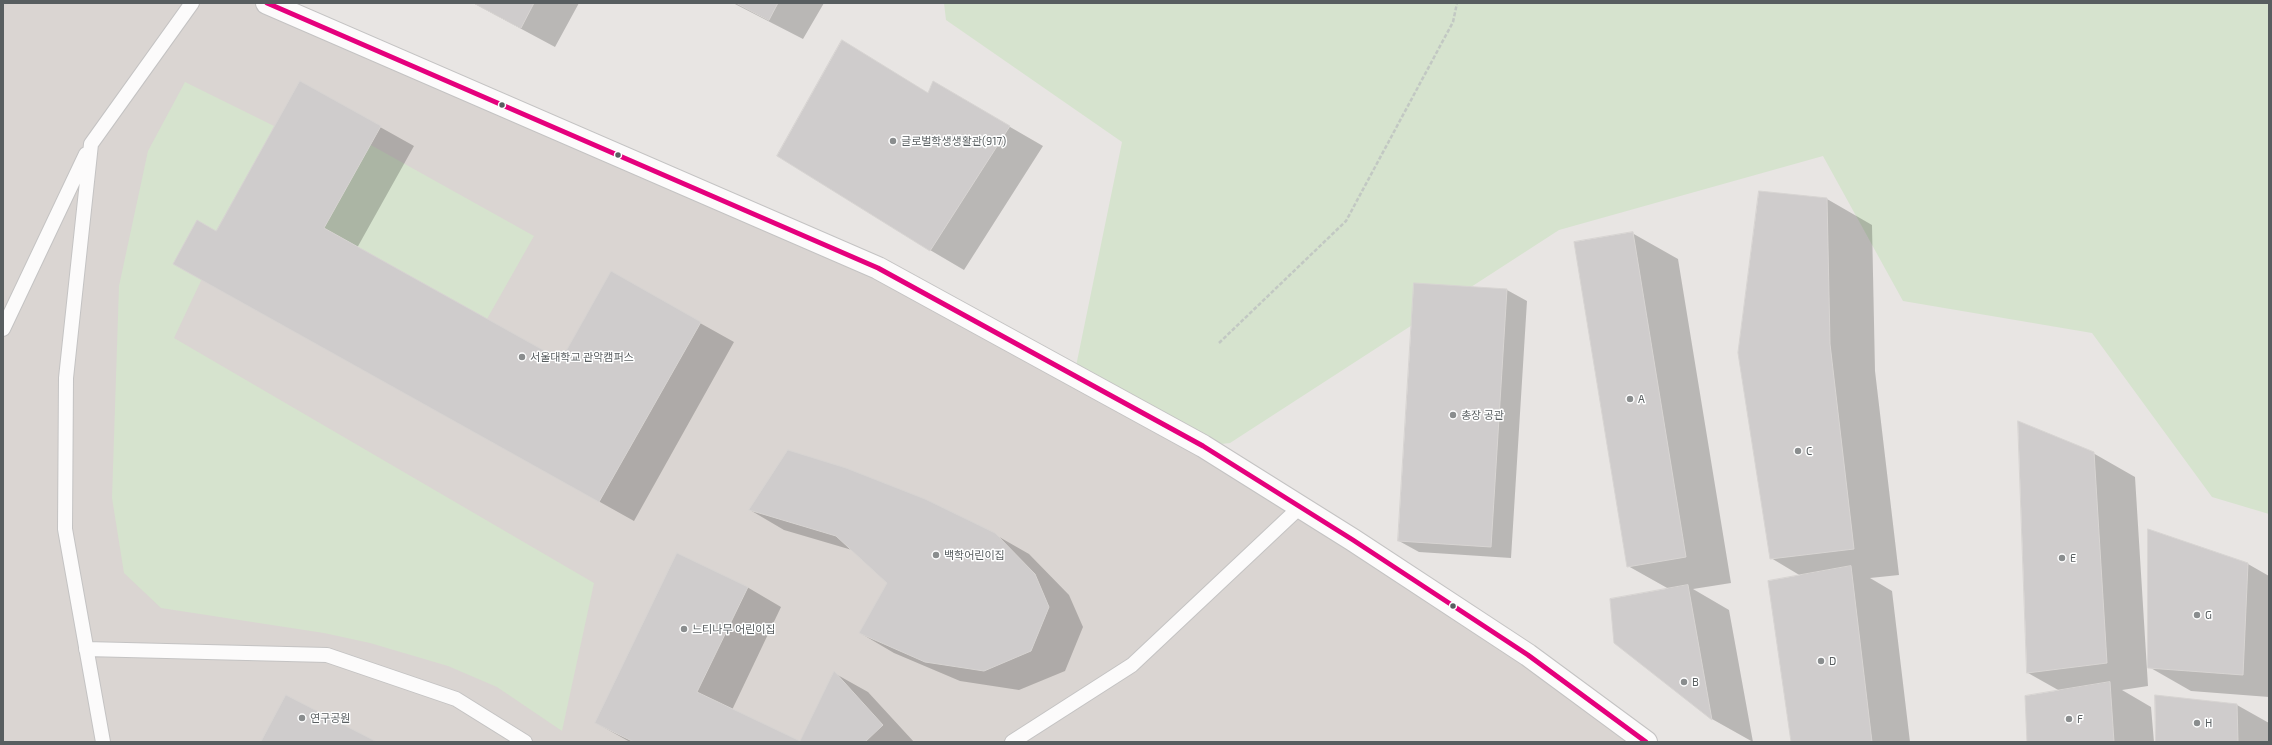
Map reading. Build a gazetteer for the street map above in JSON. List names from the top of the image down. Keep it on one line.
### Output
{"places":["글로벌학생생활관(917)","서울대학교 관악캠퍼스","A","총장 공관","C","백학어린이집","E","G","느티나무 어린이집","D","B","연구공원","F","H"]}
